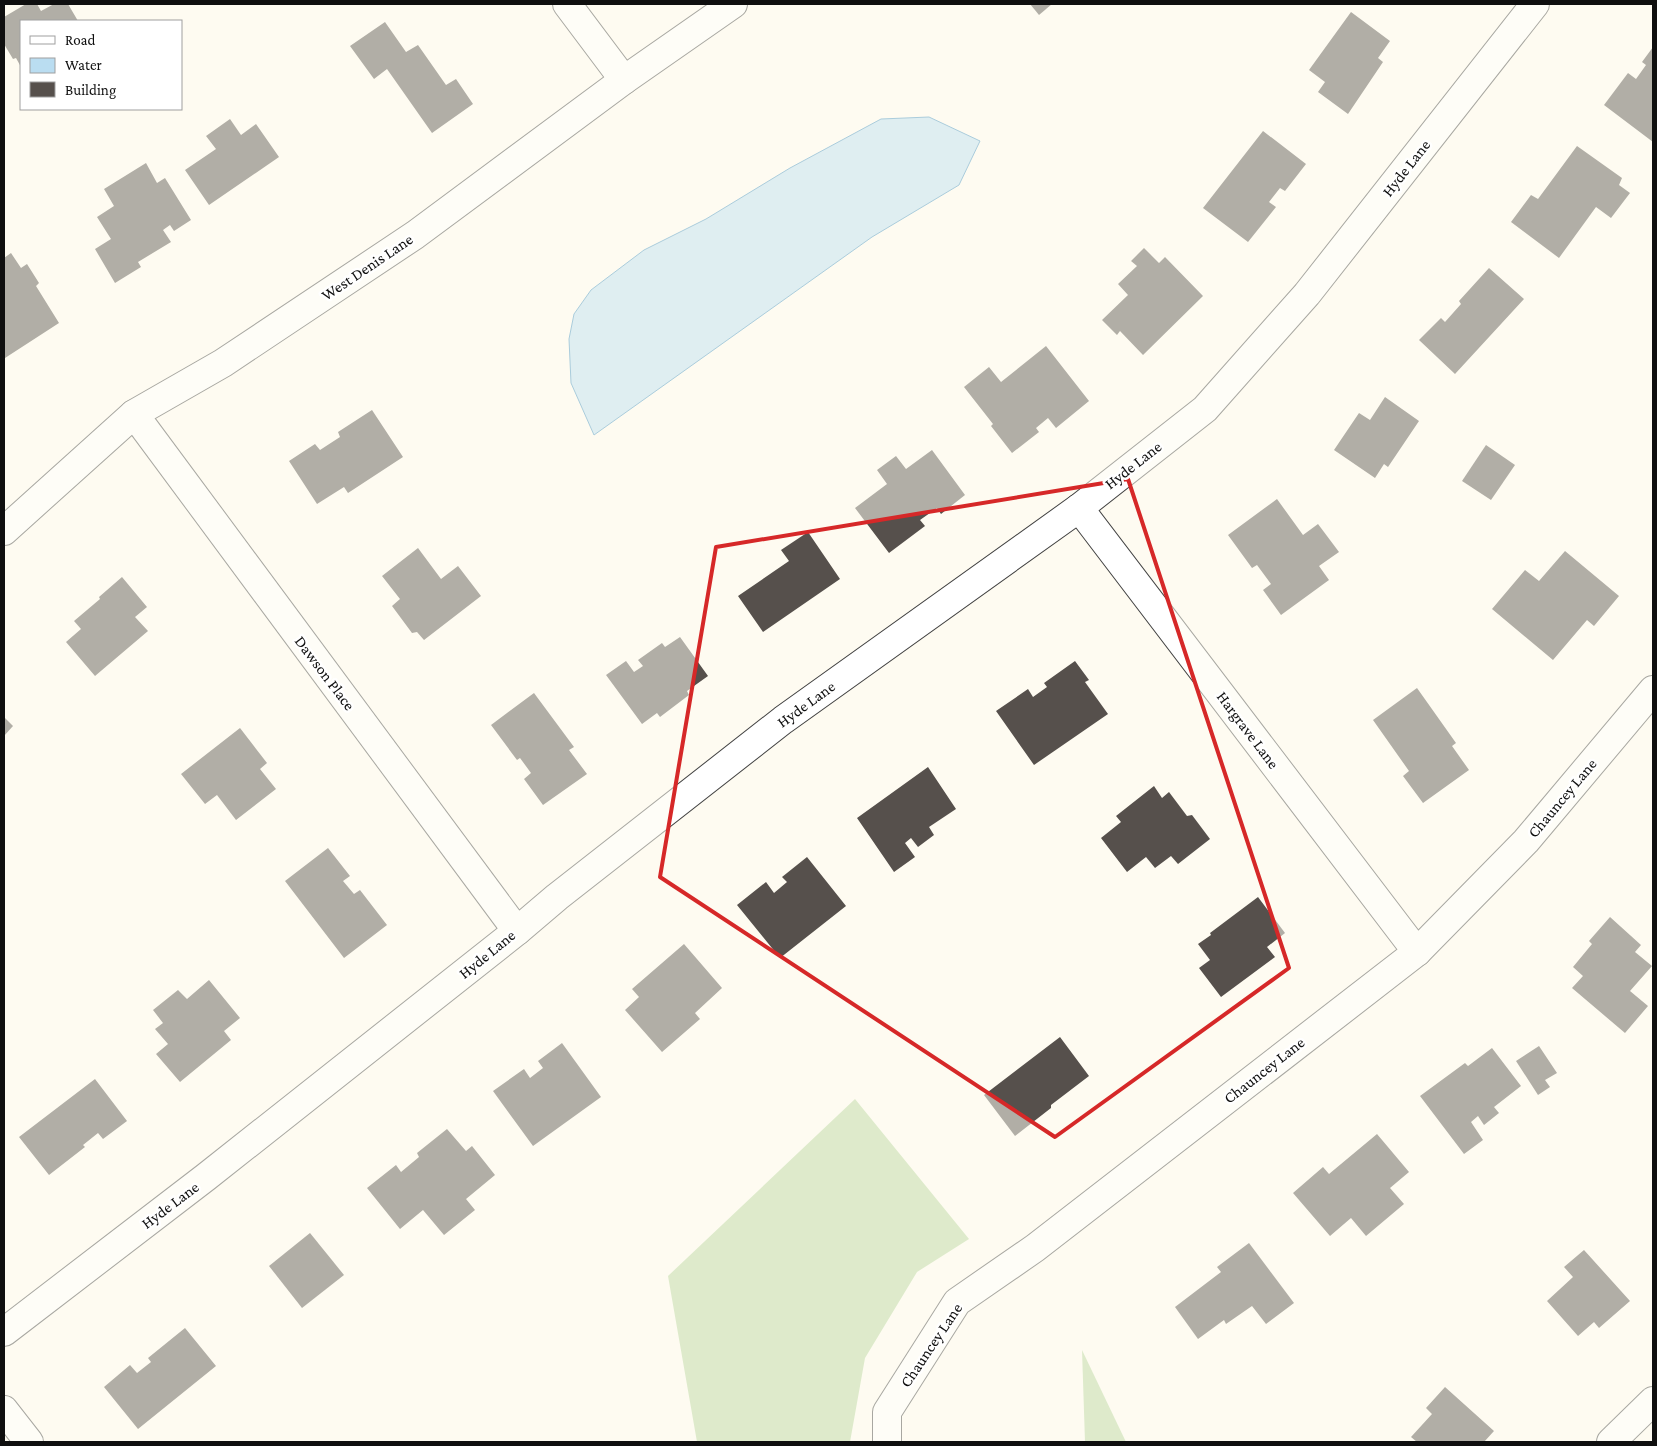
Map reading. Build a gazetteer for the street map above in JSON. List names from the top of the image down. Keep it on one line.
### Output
{"streets":{"street":["Hyde Lane","West Denis Lane","Dawson Place","Hargrave Lane","Chauncey Lane"]},"crossings":[["Hyde Lane","Dawson Place"],["Hyde Lane","Hargrave Lane"],["West Denis Lane","Dawson Place"],["Hargrave Lane","Chauncey Lane"]],"legend":["Road","Water","Building"]}
